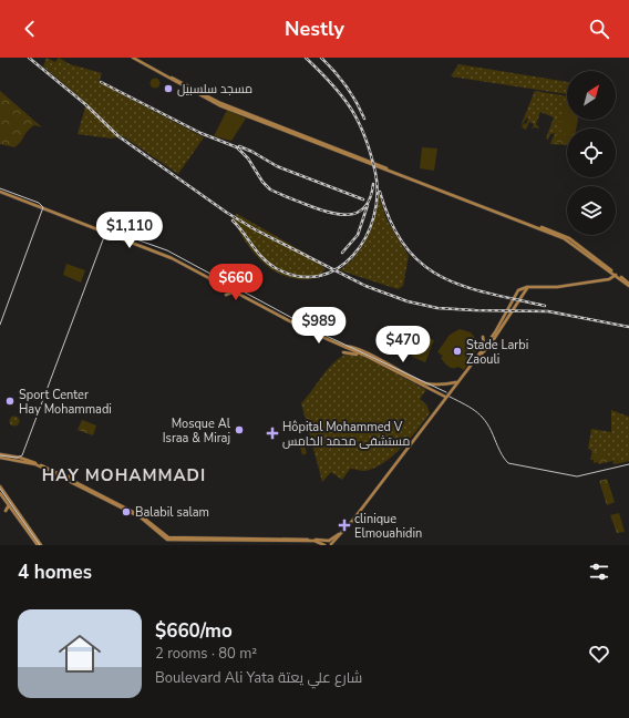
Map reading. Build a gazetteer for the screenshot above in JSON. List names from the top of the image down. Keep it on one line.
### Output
{"districts":["HAY MOHAMMADI"],"places":{"other":["مسجد سلسبيل","Stade Larbi Zaouli","Sport Center Hay Mohammadi","Mosque Al Israa & Miraj","Balabil salam"],"health":["Hôpital Mohammed V مستشفى محمد الخامس","clinique Elmouahidin"]},"north":"top right","page":{"header":"Nestly","price":["$1,110","$660","$989","$470"],"heading":"4 homes","list":[{"name":"$660/mo","note":"2 rooms · 80 m² · Boulevard Ali Yata شارع علي يعتة"}]}}
